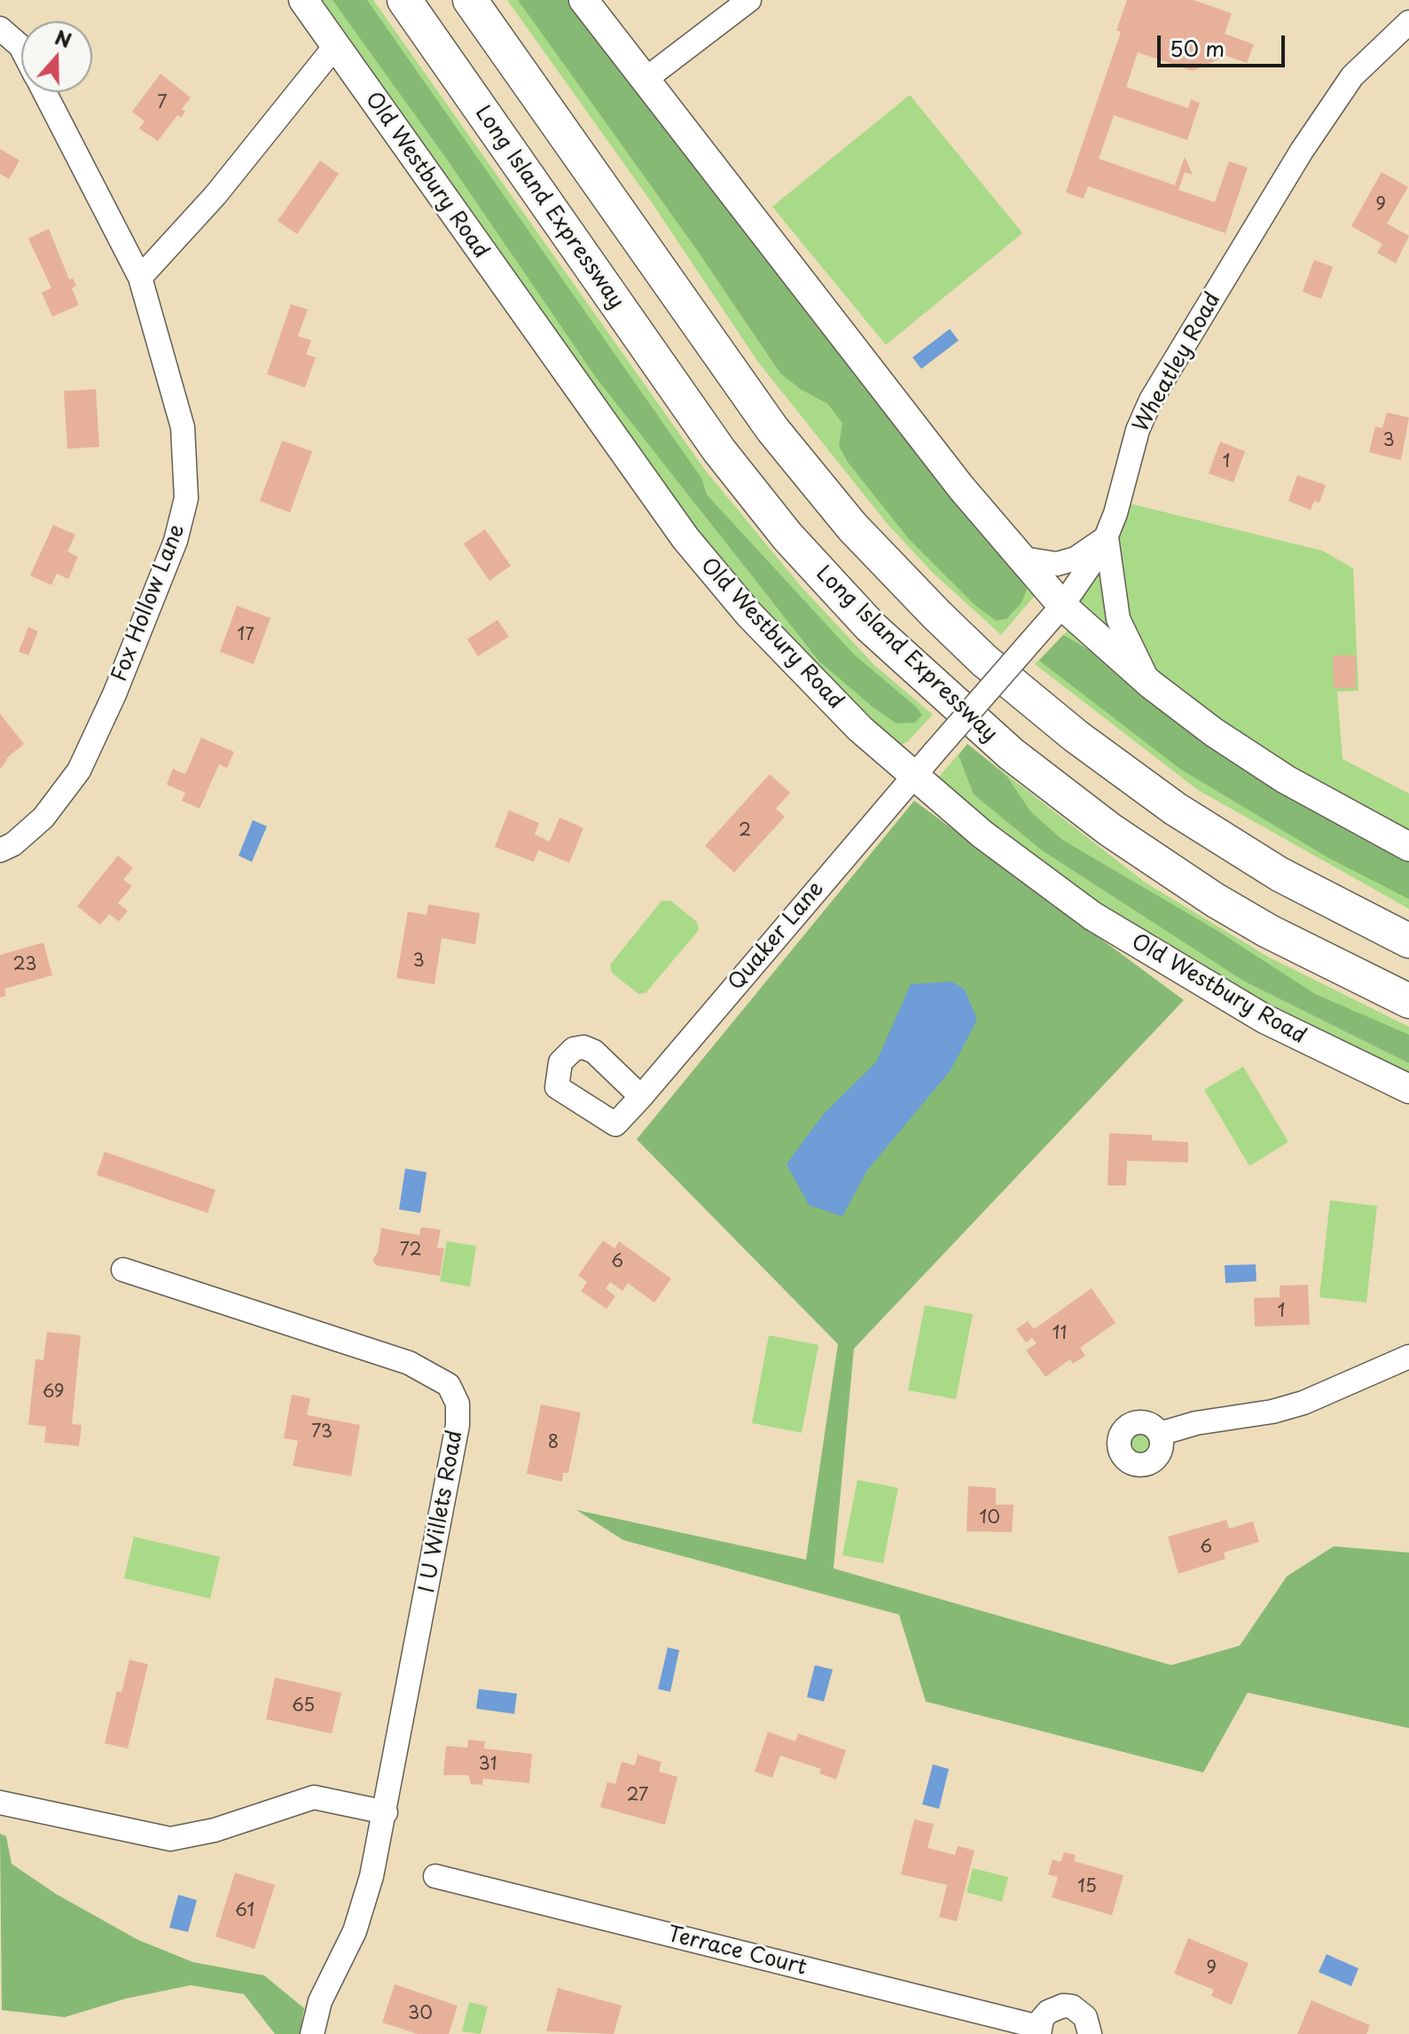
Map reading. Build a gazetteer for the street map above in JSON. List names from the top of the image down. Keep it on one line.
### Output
{"streets":{"highway":["Long Island Expressway"],"main road":["Old Westbury Road"],"street":["Wheatley Road","Fox Hollow Lane","Quaker Lane","I U Willets Road","Terrace Court"]},"crossings":[["Old Westbury Road","Wheatley Road"],["Old Westbury Road","Quaker Lane"],["Wheatley Road","Quaker Lane"]],"house_numbers":["7","9","3","1","17","2","3","23","72","6","1","11","69","73","8","10","6","65","31","27","15","61","9","30"],"scale_bar":"50 m","north":"top"}
